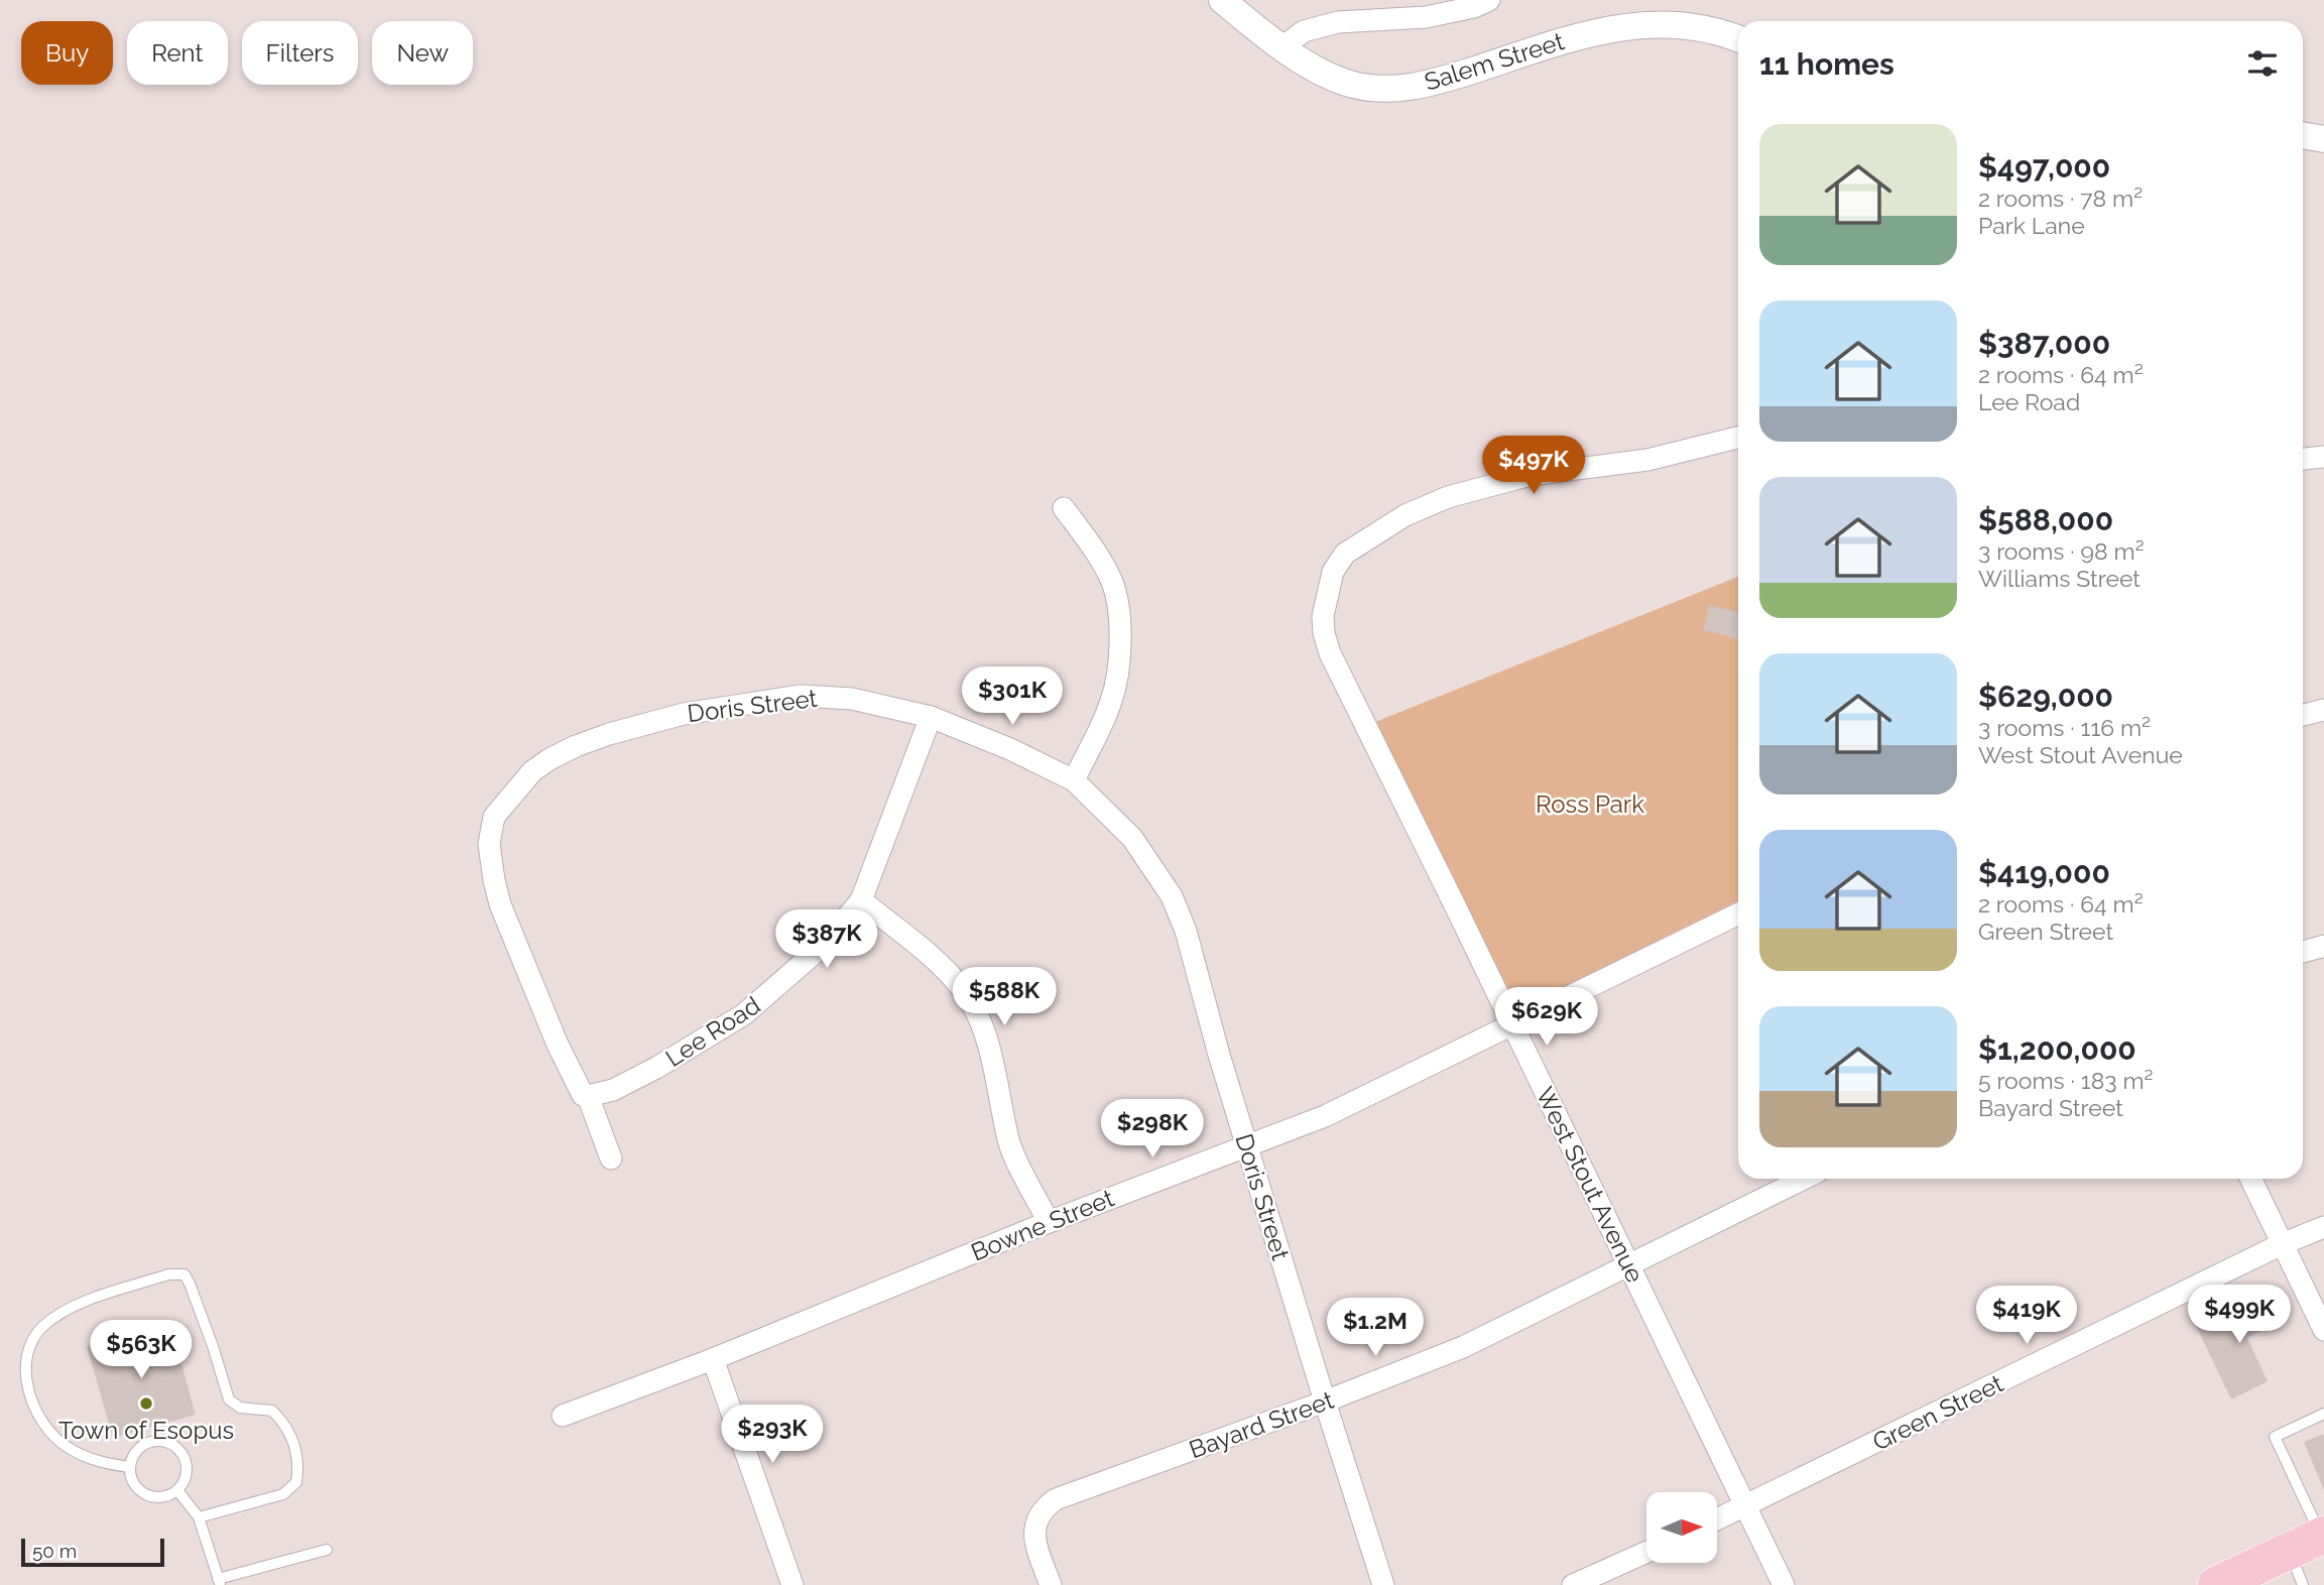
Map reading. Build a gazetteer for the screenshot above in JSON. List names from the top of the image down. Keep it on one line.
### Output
{"streets":{"street":["Salem Street","Doris Street","Lee Road","West Stout Avenue","Bowne Street","Green Street","Bayard Street"]},"crossings":[["Doris Street","Lee Road"],["Doris Street","Bowne Street"],["Doris Street","Bayard Street"],["West Stout Avenue","Bowne Street"],["West Stout Avenue","Green Street"],["West Stout Avenue","Bayard Street"]],"parks":["Ross Park"],"places":["Town of Esopus"],"scale_bar":"50 m","north":"right","page":{"chip":["Buy","Rent","Filters","New"],"heading":"11 homes","list":[{"name":"$497,000","note":"2 rooms · 78 m² · Park Lane"},{"name":"$387,000","note":"2 rooms · 64 m² · Lee Road"},{"name":"$588,000","note":"3 rooms · 98 m² · Williams Street"},{"name":"$629,000","note":"3 rooms · 116 m² · West Stout Avenue"},{"name":"$419,000","note":"2 rooms · 64 m² · Green Street"},{"name":"$1,200,000","note":"5 rooms · 183 m² · Bayard Street"}],"price":["$497K","$301K","$387K","$588K","$629K","$298K","$499K","$419K","$1.2M","$563K","$293K"],"scale":"50 m"}}
